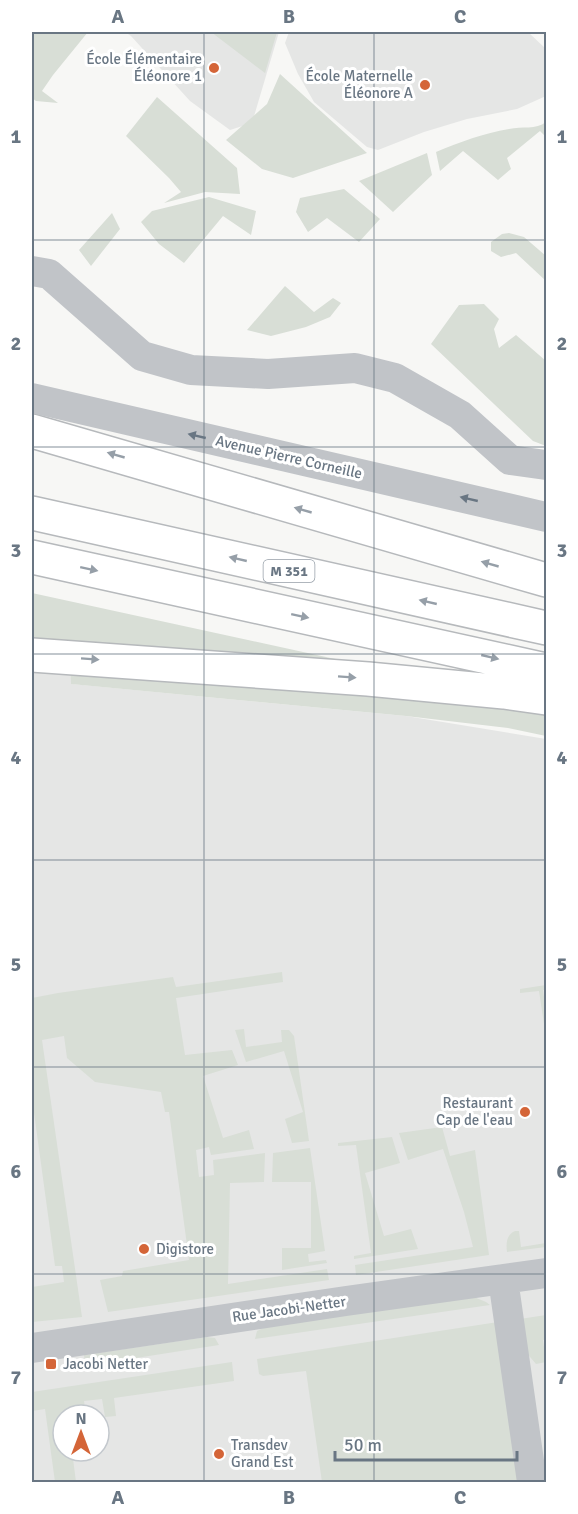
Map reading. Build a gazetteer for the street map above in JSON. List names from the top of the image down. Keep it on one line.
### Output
{"streets":{"highway":["M 351"],"street":["Avenue Pierre Corneille","Rue Jacobi-Netter"]},"places":{"other":["École Élémentaire Éléonore 1","École Maternelle Éléonore A","Restaurant Cap de l'eau","Digistore","Transdev Grand Est"],"transit":["Jacobi Netter"]},"scale_bar":"50 m","north":"top","grid":{"columns":["A","B","C"],"rows":["1","2","3","4","5","6","7"]}}
